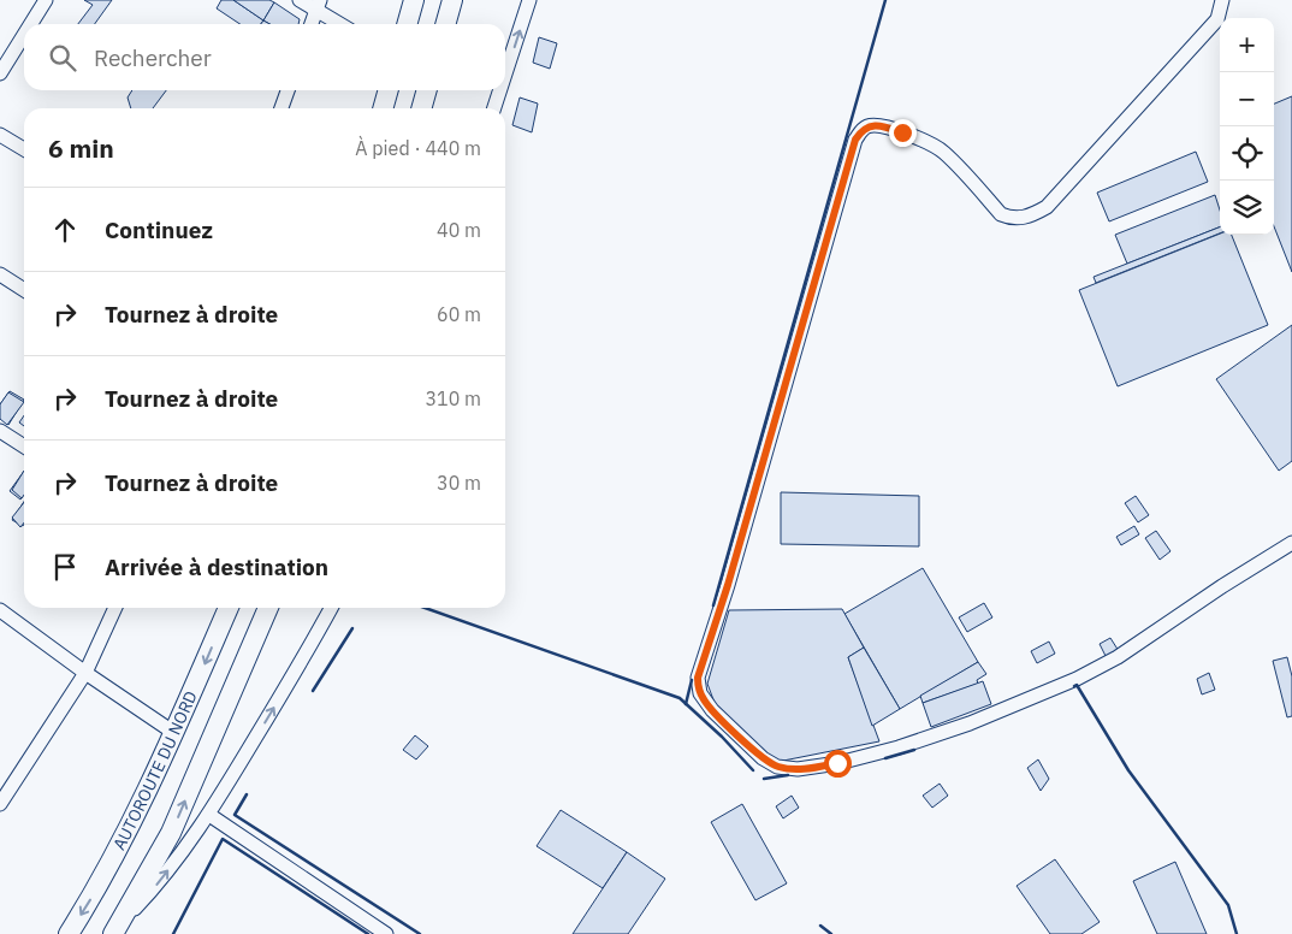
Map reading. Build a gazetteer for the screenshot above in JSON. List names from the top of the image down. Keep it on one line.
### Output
{"streets":{"highway":["AUTOROUTE DU NORD"]},"page":{"map_buttons":["+","−"],"search":"Rechercher","heading":["6 min","À pied · 440 m"],"list":[["Continuez","40 m"],["Tournez à droite","60 m"],["Tournez à droite","310 m"],["Tournez à droite","30 m"],"Arrivée à destination"]}}
